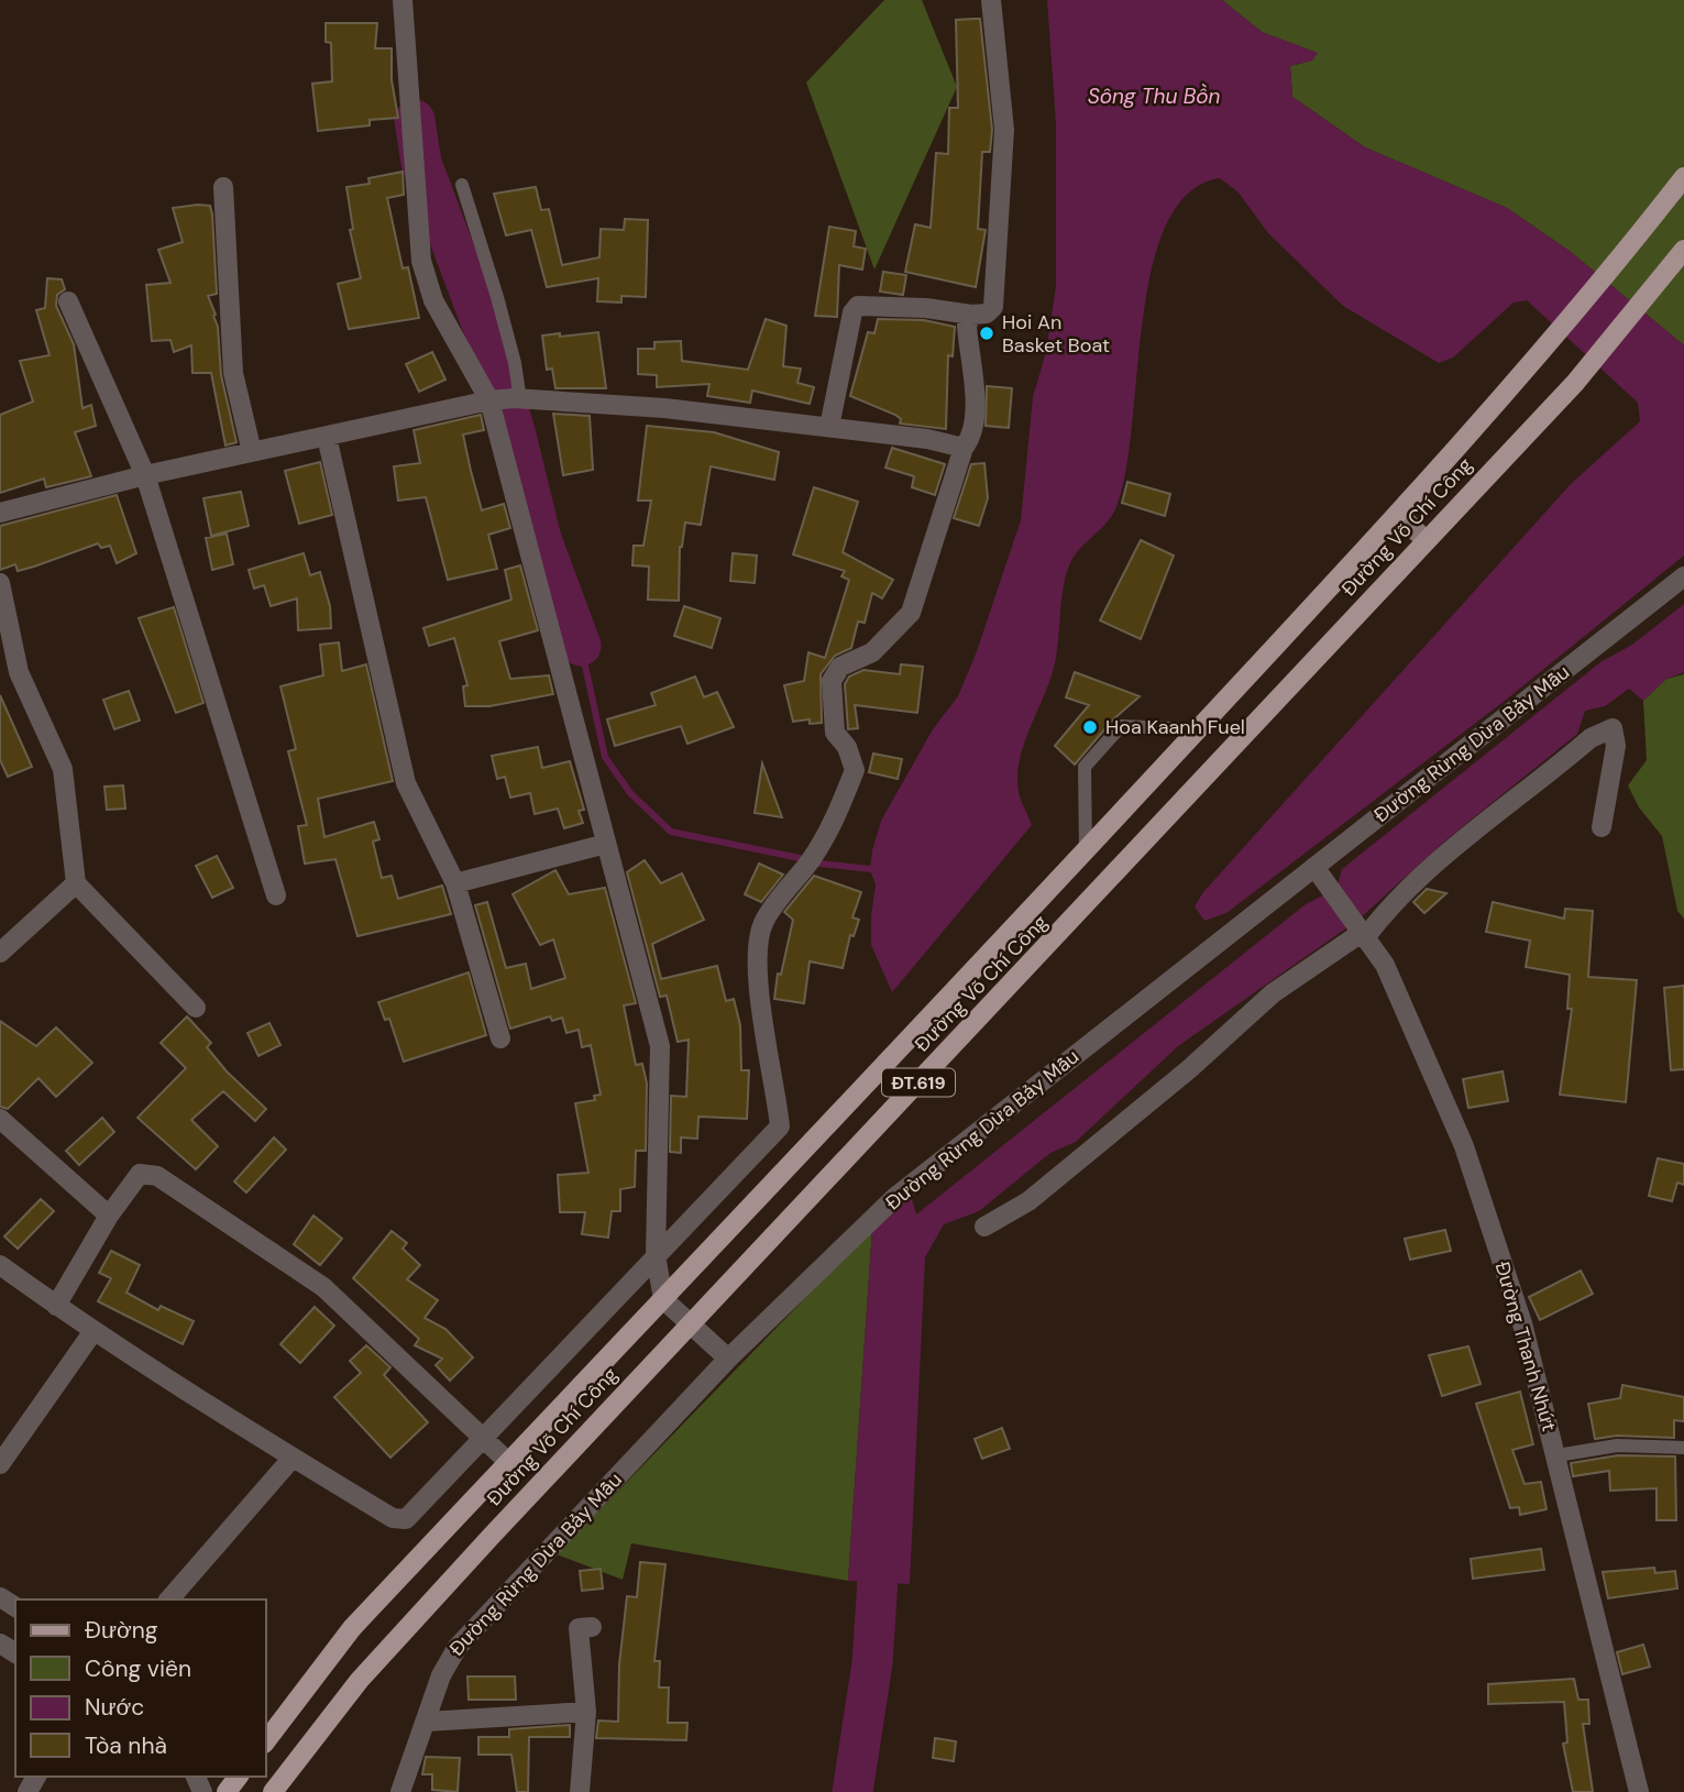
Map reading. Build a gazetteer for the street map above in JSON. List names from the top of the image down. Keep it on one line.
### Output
{"streets":{"main road":["Đường Võ Chí Công","ĐT.619"],"street":["Đường Rừng Dừa Bảy Mẫu","Đường Thanh Nhứt"]},"crossings":[["Đường Rừng Dừa Bảy Mẫu","Đường Thanh Nhứt"]],"water":["Sông Thu Bồn"],"places":["Hoi An Basket Boat","Hoa Kaanh Fuel"],"legend":["Đường","Công viên","Nước","Tòa nhà"]}
